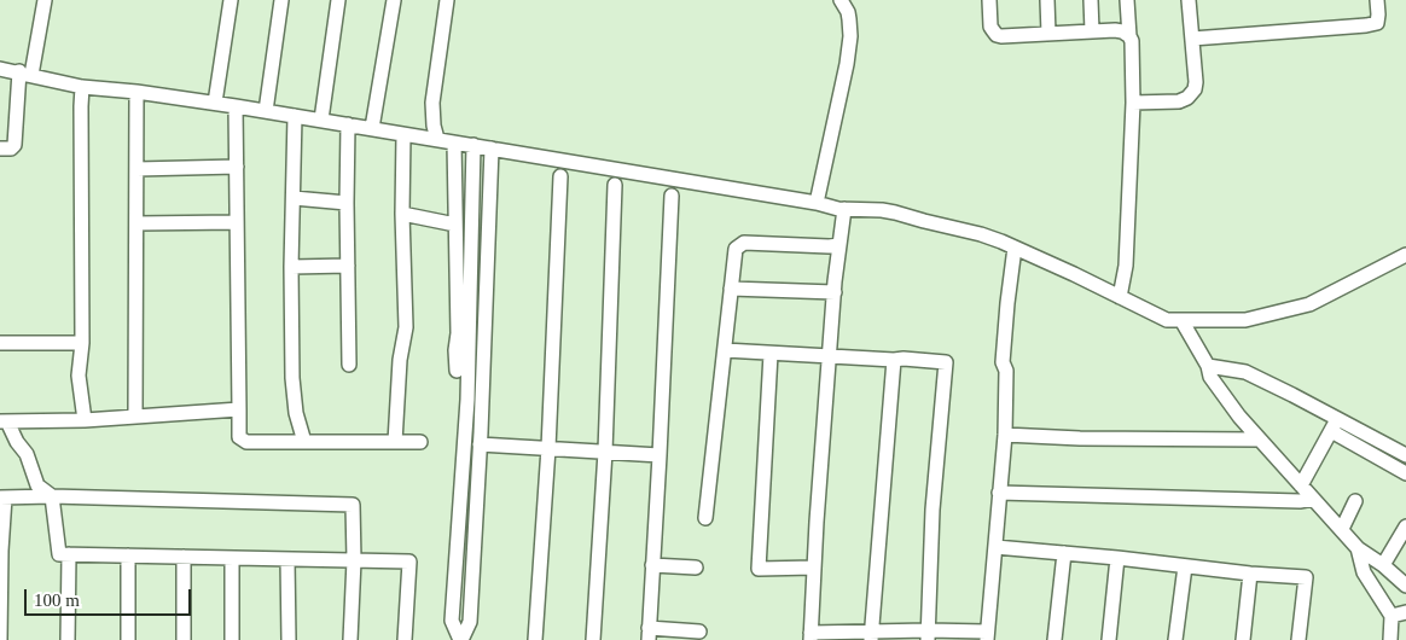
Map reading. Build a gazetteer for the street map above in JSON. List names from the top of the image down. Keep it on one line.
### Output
{"scale_bar":"100 m"}
